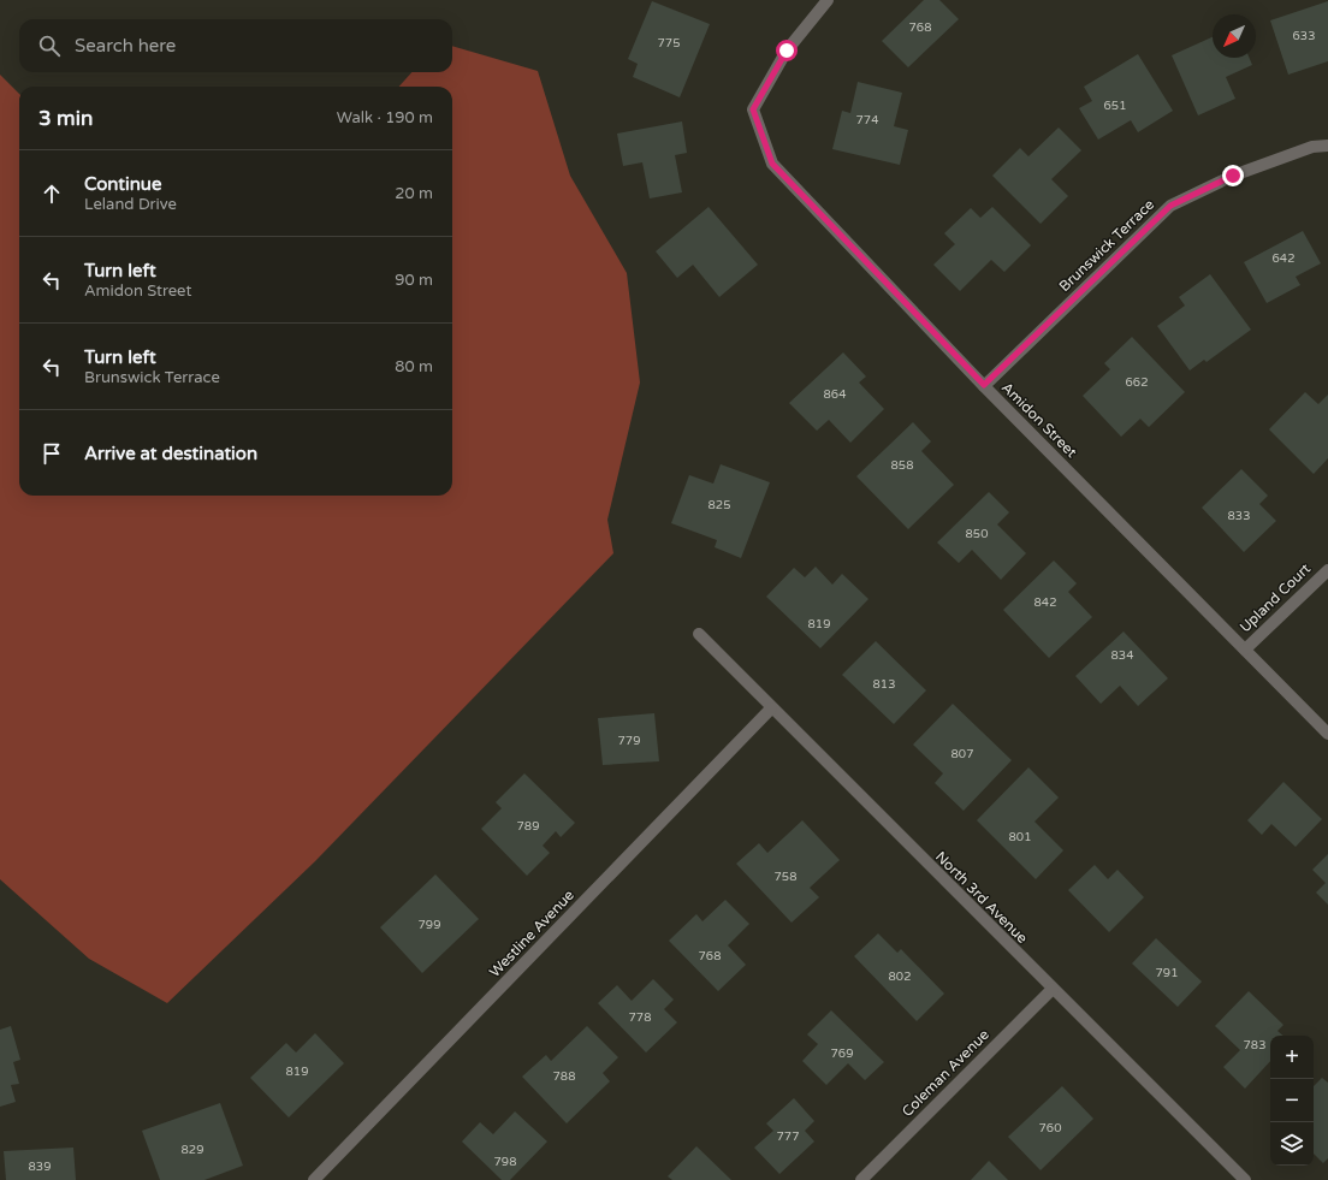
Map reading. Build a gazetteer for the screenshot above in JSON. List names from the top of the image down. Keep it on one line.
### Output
{"streets":{"street":["Brunswick Terrace","Amidon Street","Upland Court","North 3rd Avenue","Westline Avenue","Coleman Avenue"]},"crossings":[["Brunswick Terrace","Amidon Street"],["Amidon Street","Upland Court"],["North 3rd Avenue","Westline Avenue"],["North 3rd Avenue","Coleman Avenue"]],"house_numbers":["768","633","775","651","774","642","662","864","858","825","833","850","842","819","834","813","779","807","789","801","758","799","768","791","802","778","783","769","819","788","760","777","829","798","839"],"north":"bottom left","page":{"search":"Search here","heading":["3 min","Walk · 190 m"],"list":[["Continue","Leland Drive","20 m"],["Turn left","Amidon Street","90 m"],["Turn left","Brunswick Terrace","80 m"],"Arrive at destination"],"map_buttons":["+","−"]}}
